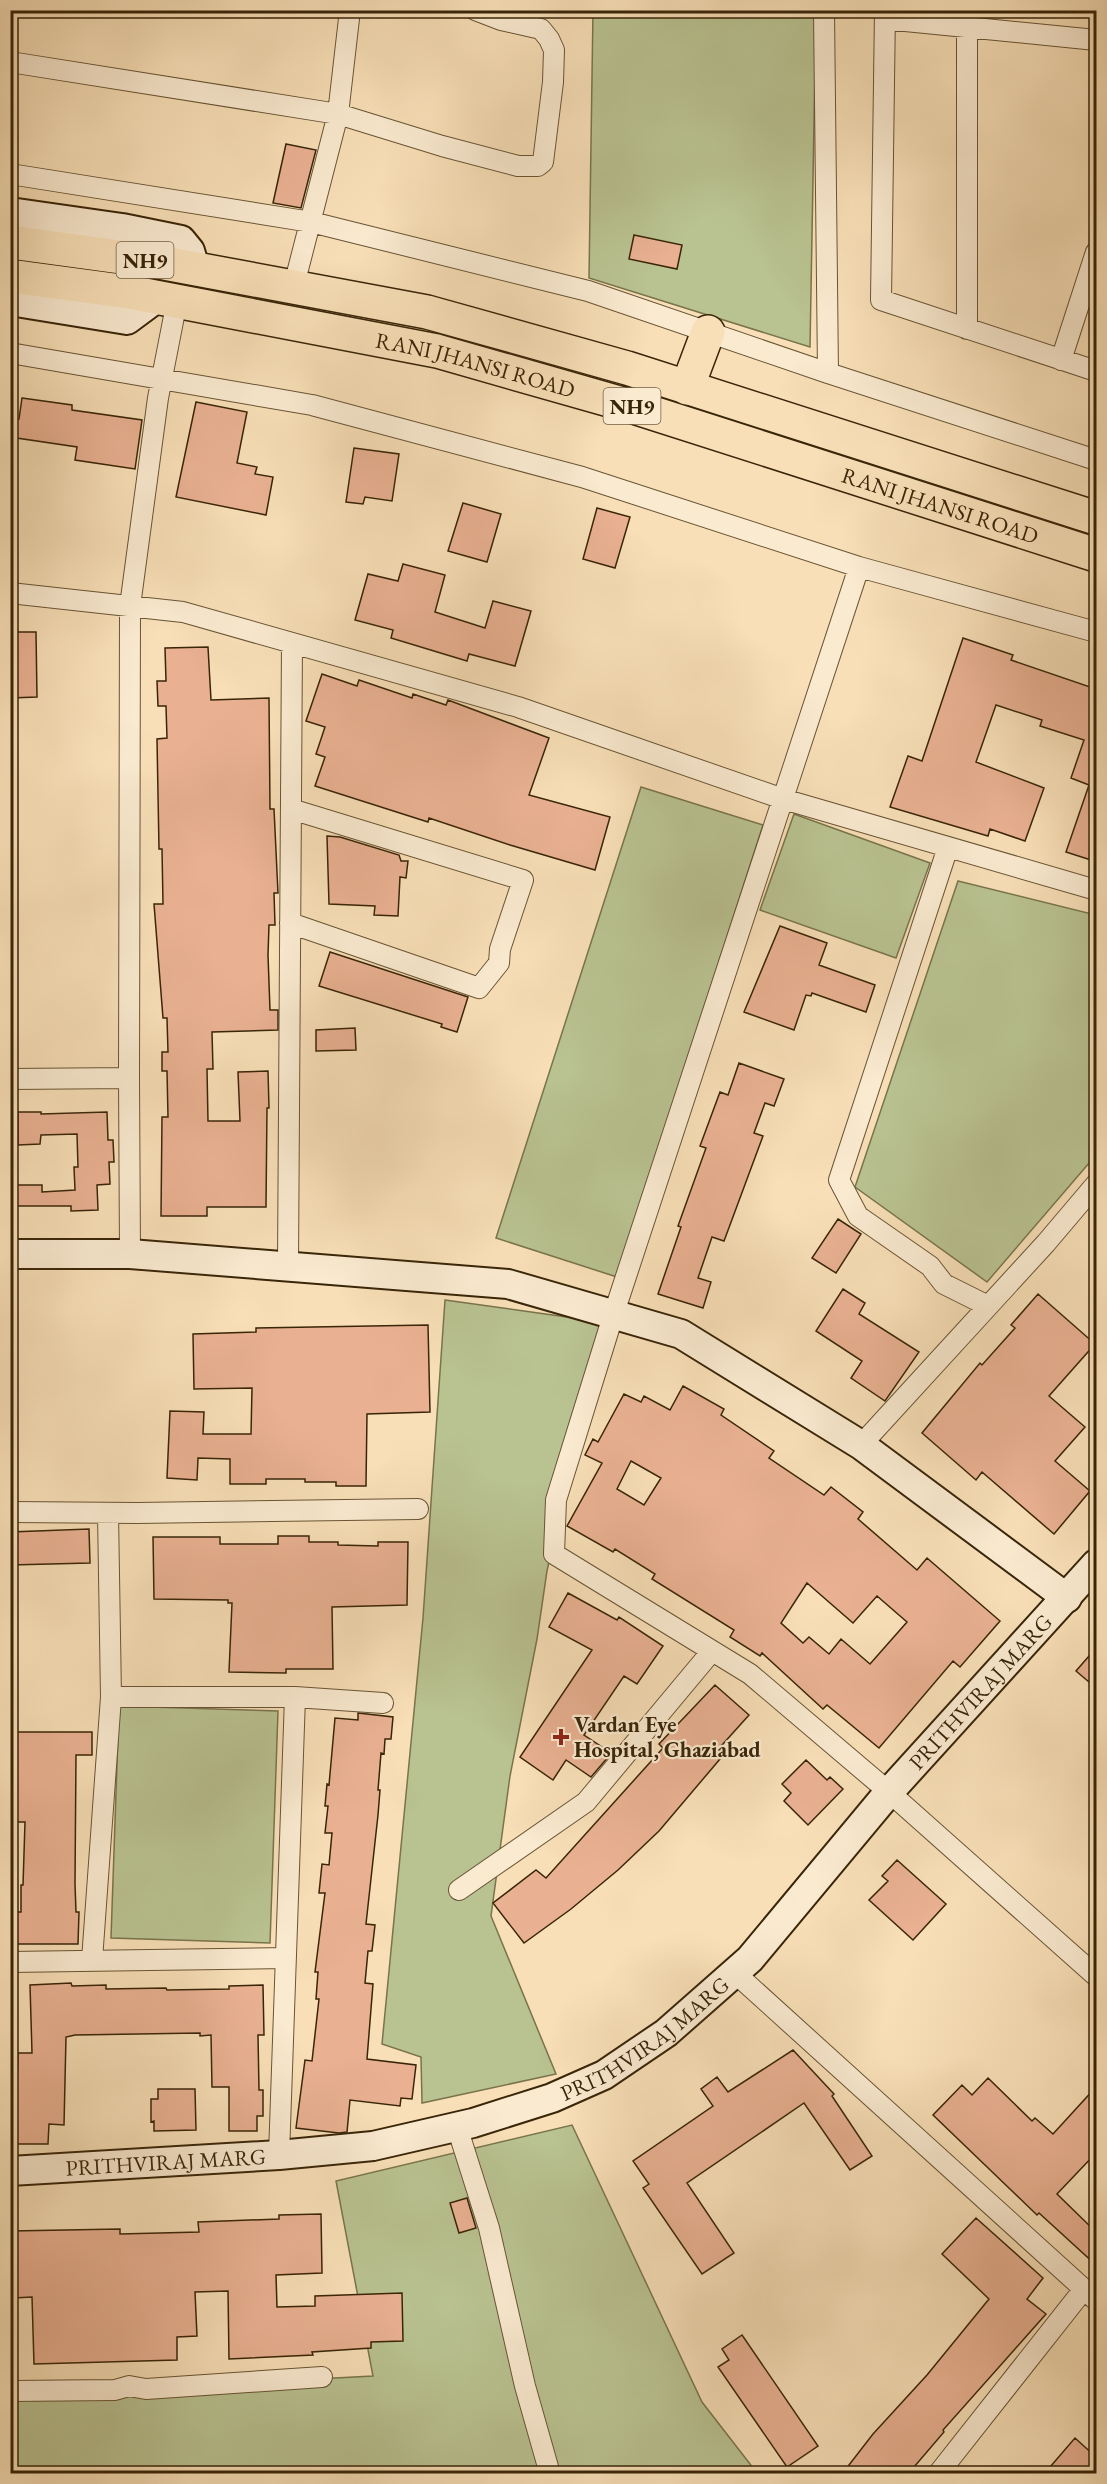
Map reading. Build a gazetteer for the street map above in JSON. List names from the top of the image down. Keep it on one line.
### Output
{"streets":{"highway":["NH9","RANI JHANSI ROAD"],"street":["PRITHVIRAJ MARG"]},"crossings":[["NH9","RANI JHANSI ROAD"]],"places":{"health":["Vardan Eye Hospital, Ghaziabad"]}}
